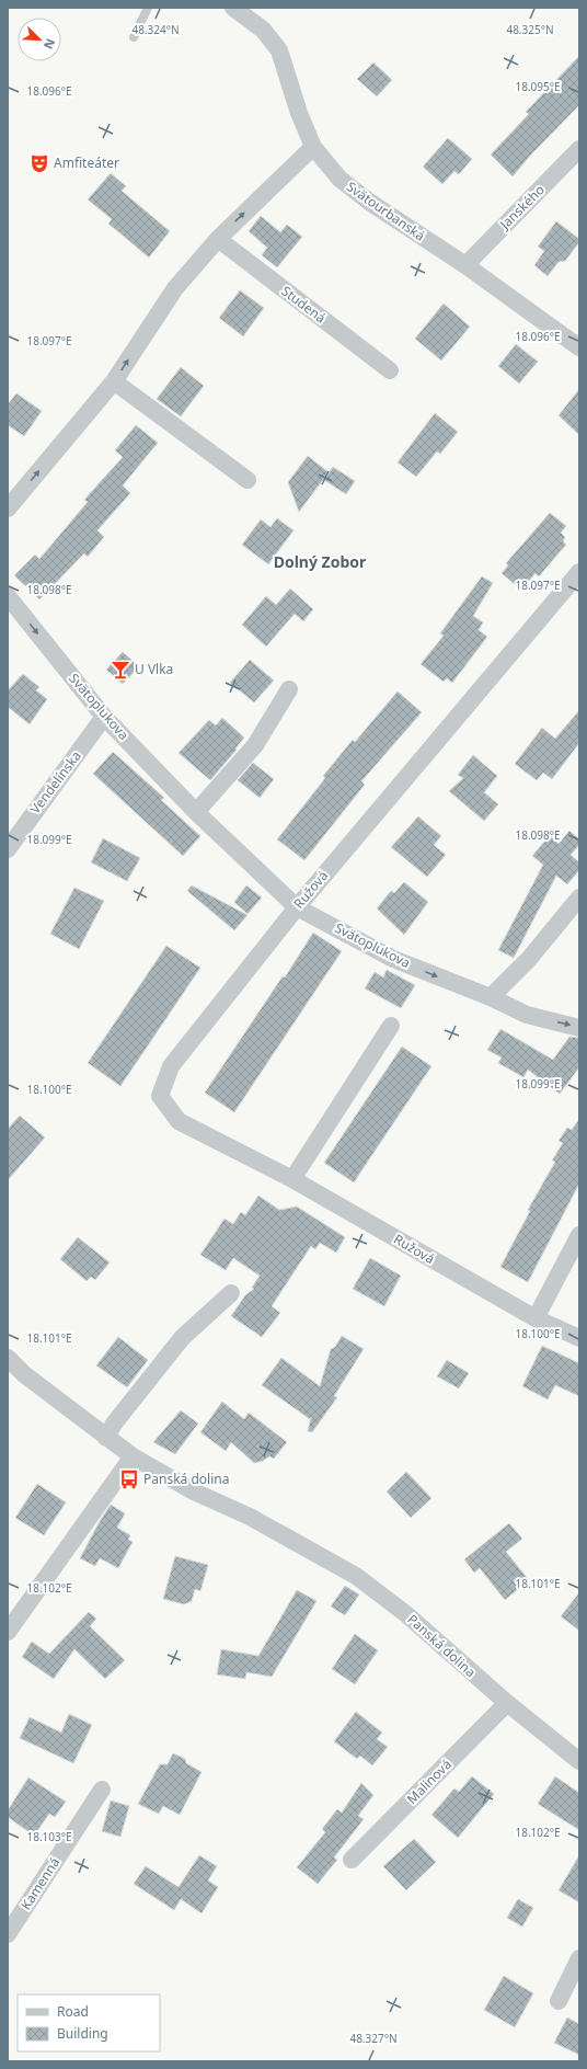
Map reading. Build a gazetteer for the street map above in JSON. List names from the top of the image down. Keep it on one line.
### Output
{"streets":{"street":["Janského","Svätourbanská","Studená","Svätoplukova","Vendelínska","Ružová","Panská dolina","Malinová","Kamenná"]},"crossings":[["Janského","Svätourbanská"],["Svätoplukova","Vendelínska"],["Svätoplukova","Ružová"],["Panská dolina","Malinová"]],"one_way":["Svätoplukova"],"districts":["Dolný Zobor"],"places":{"theatre":["Amfiteáter"],"bar":["U Vlka"],"bus stop":["Panská dolina"]},"legend":["Road","Building"],"north":"bottom right","coordinates":["48.325°N","48.324°N","18.095°E","18.096°E","18.097°E","18.098°E","18.099°E","18.100°E","18.101°E","18.102°E","18.103°E","48.327°N"]}
